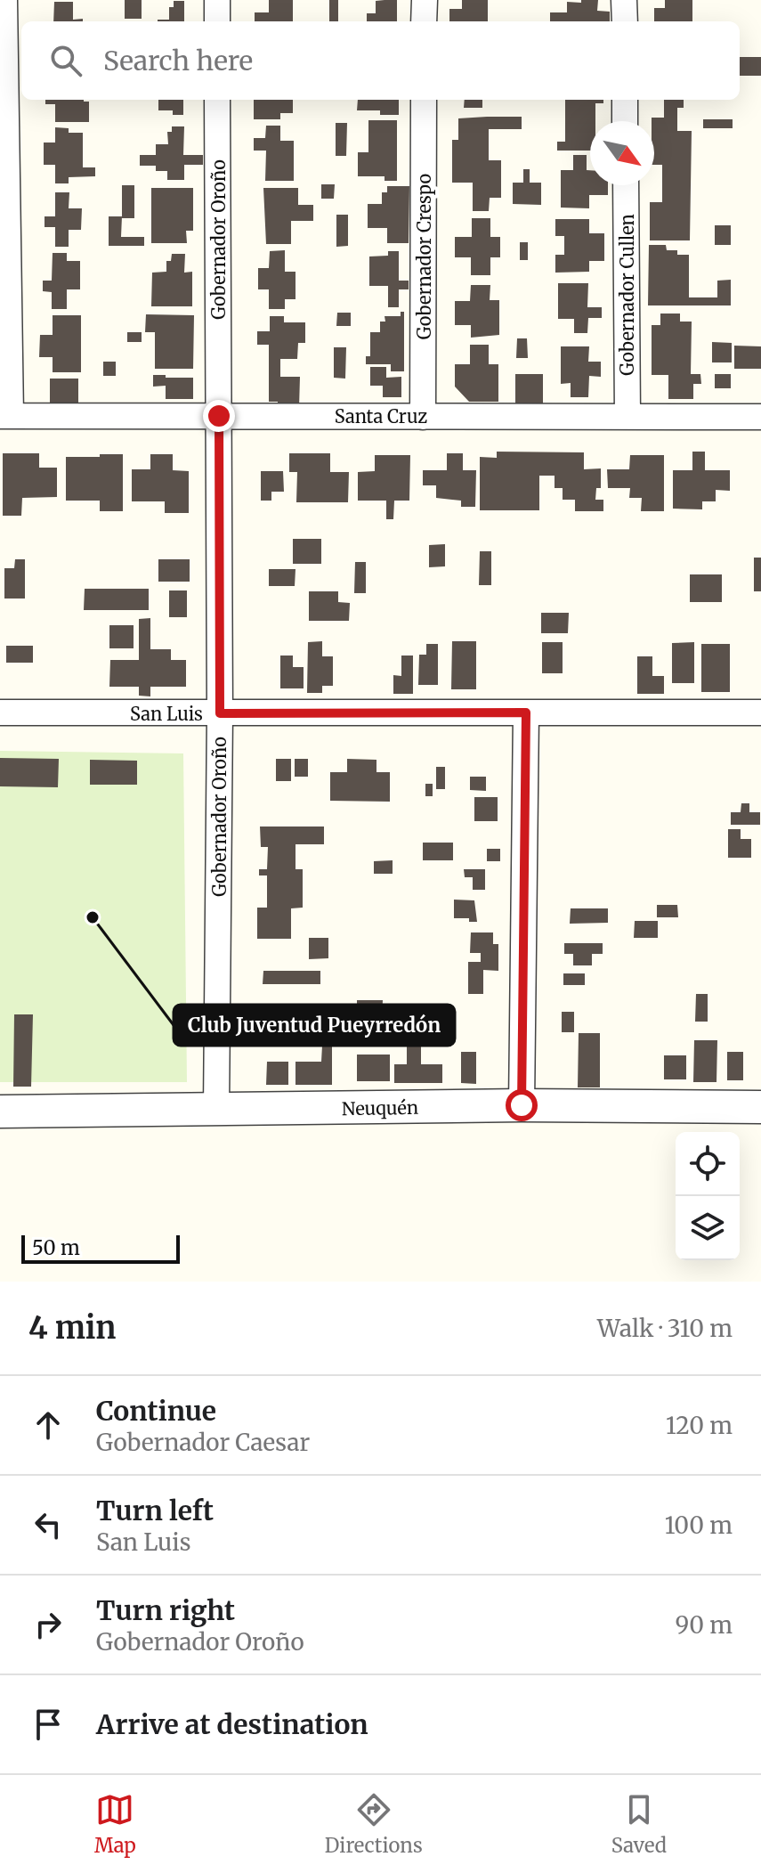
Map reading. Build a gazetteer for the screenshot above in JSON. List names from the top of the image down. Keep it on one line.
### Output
{"streets":{"street":["Gobernador Oroño","Gobernador Crespo","Gobernador Cullen","Santa Cruz","San Luis","Neuquén"]},"crossings":[["Gobernador Oroño","Santa Cruz"],["Gobernador Oroño","San Luis"],["Gobernador Oroño","Neuquén"],["Gobernador Crespo","Santa Cruz"],["Gobernador Cullen","Santa Cruz"]],"places":["Club Juventud Pueyrredón"],"scale_bar":"50 m","north":"bottom right","page":{"search":"Search here","scale":"50 m","heading":["4 min","Walk · 310 m"],"list":[["Continue","Gobernador Caesar","120 m"],["Turn left","San Luis","100 m"],["Turn right","Gobernador Oroño","90 m"],"Arrive at destination"],"nav":["Map","Directions","Saved"]}}
